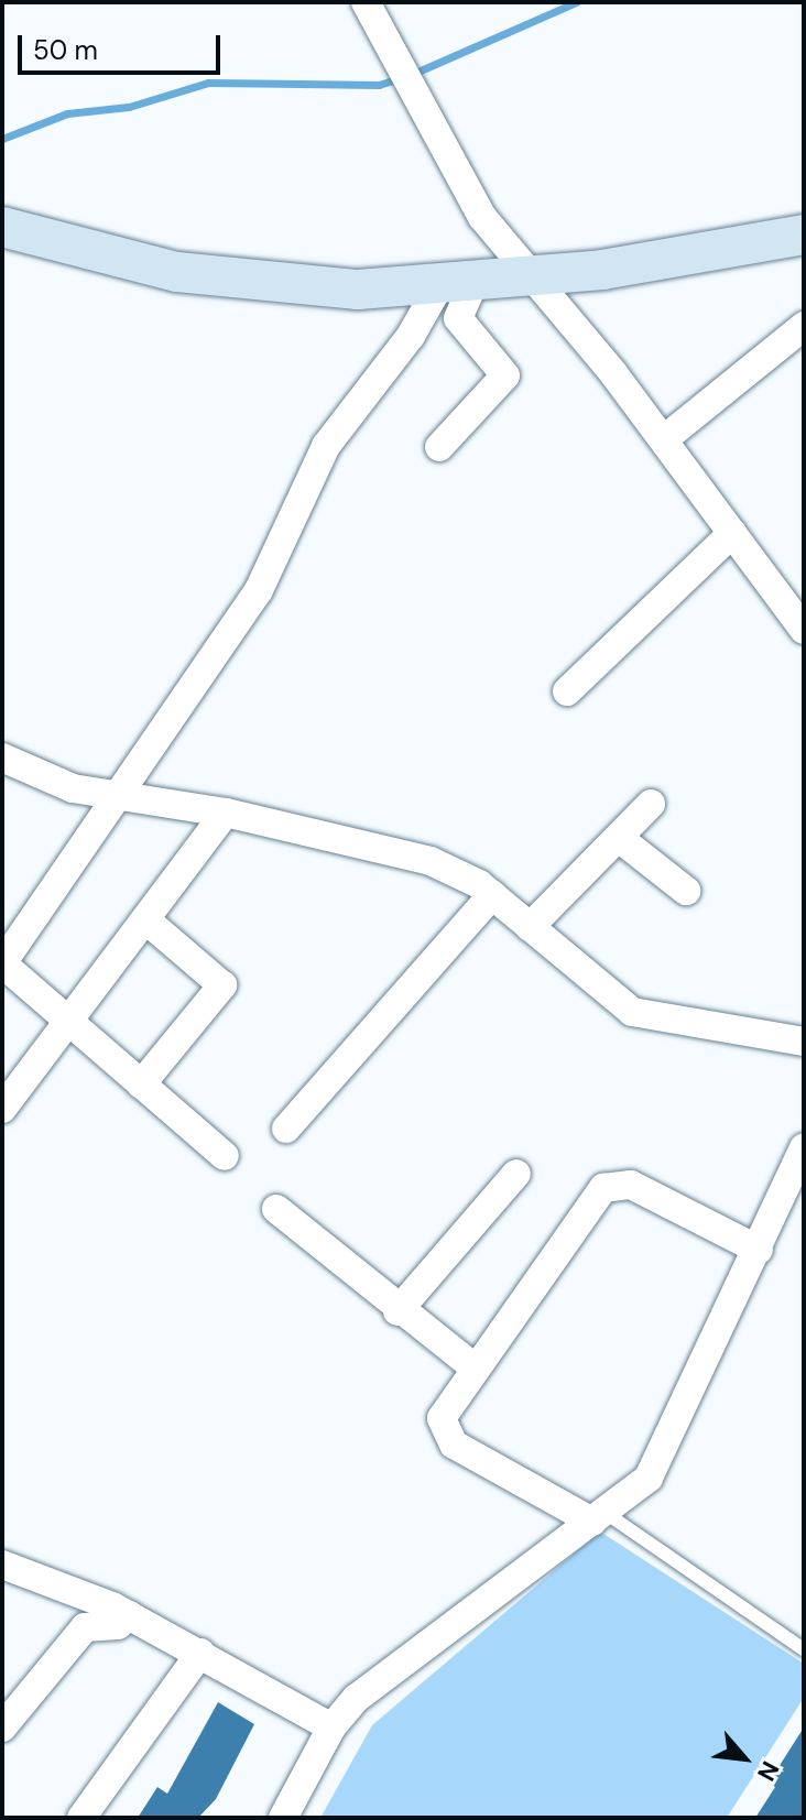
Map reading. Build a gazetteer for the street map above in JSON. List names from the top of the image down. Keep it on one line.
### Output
{"scale_bar":"50 m","north":"bottom right"}
